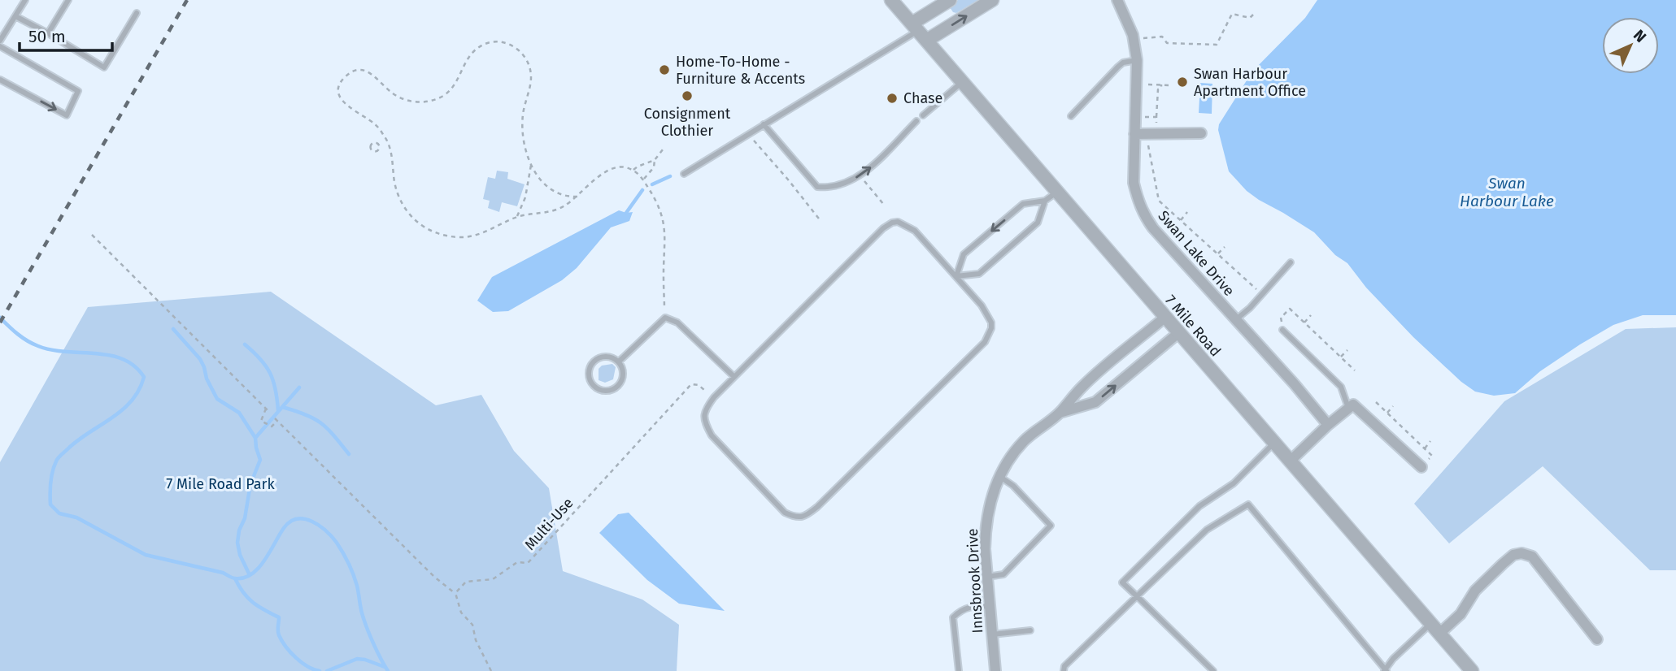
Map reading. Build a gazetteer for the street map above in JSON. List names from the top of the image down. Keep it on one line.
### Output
{"streets":{"street":["Swan Lake Drive","7 Mile Road","Innsbrook Drive"],"path":["Multi-Use"]},"crossings":[["7 Mile Road","Innsbrook Drive"]],"water":["Swan Harbour Lake"],"parks":["7 Mile Road Park"],"places":["Home-To-Home - Furniture & Accents","Swan Harbour Apartment Office","Consignment Clothier","Chase"],"scale_bar":"50 m","north":"top right"}
